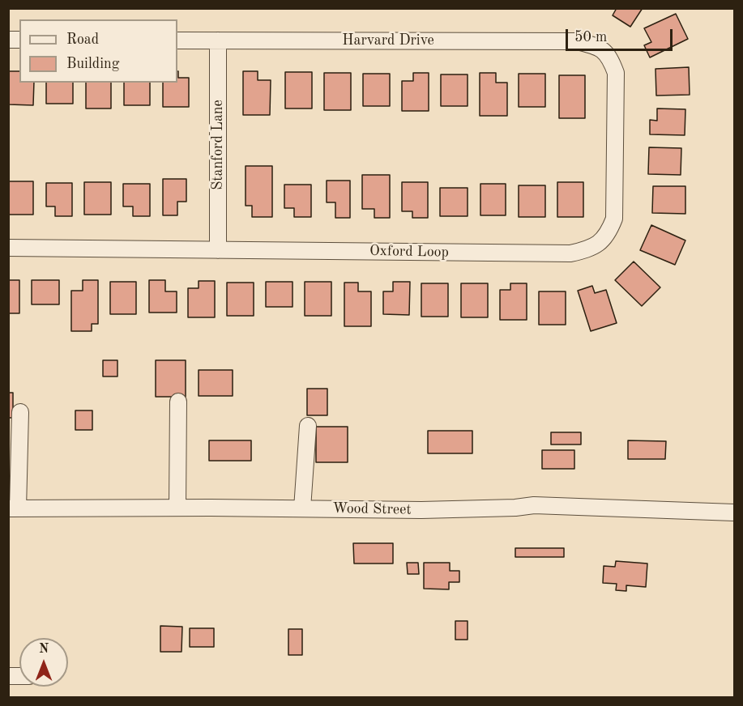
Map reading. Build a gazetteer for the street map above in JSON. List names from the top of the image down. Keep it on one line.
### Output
{"streets":{"street":["Harvard Drive","Stanford Lane","Oxford Loop","Wood Street"]},"crossings":[["Harvard Drive","Stanford Lane"],["Harvard Drive","Oxford Loop"],["Stanford Lane","Oxford Loop"]],"legend":["Road","Building"],"scale_bar":"50 m","north":"top"}
